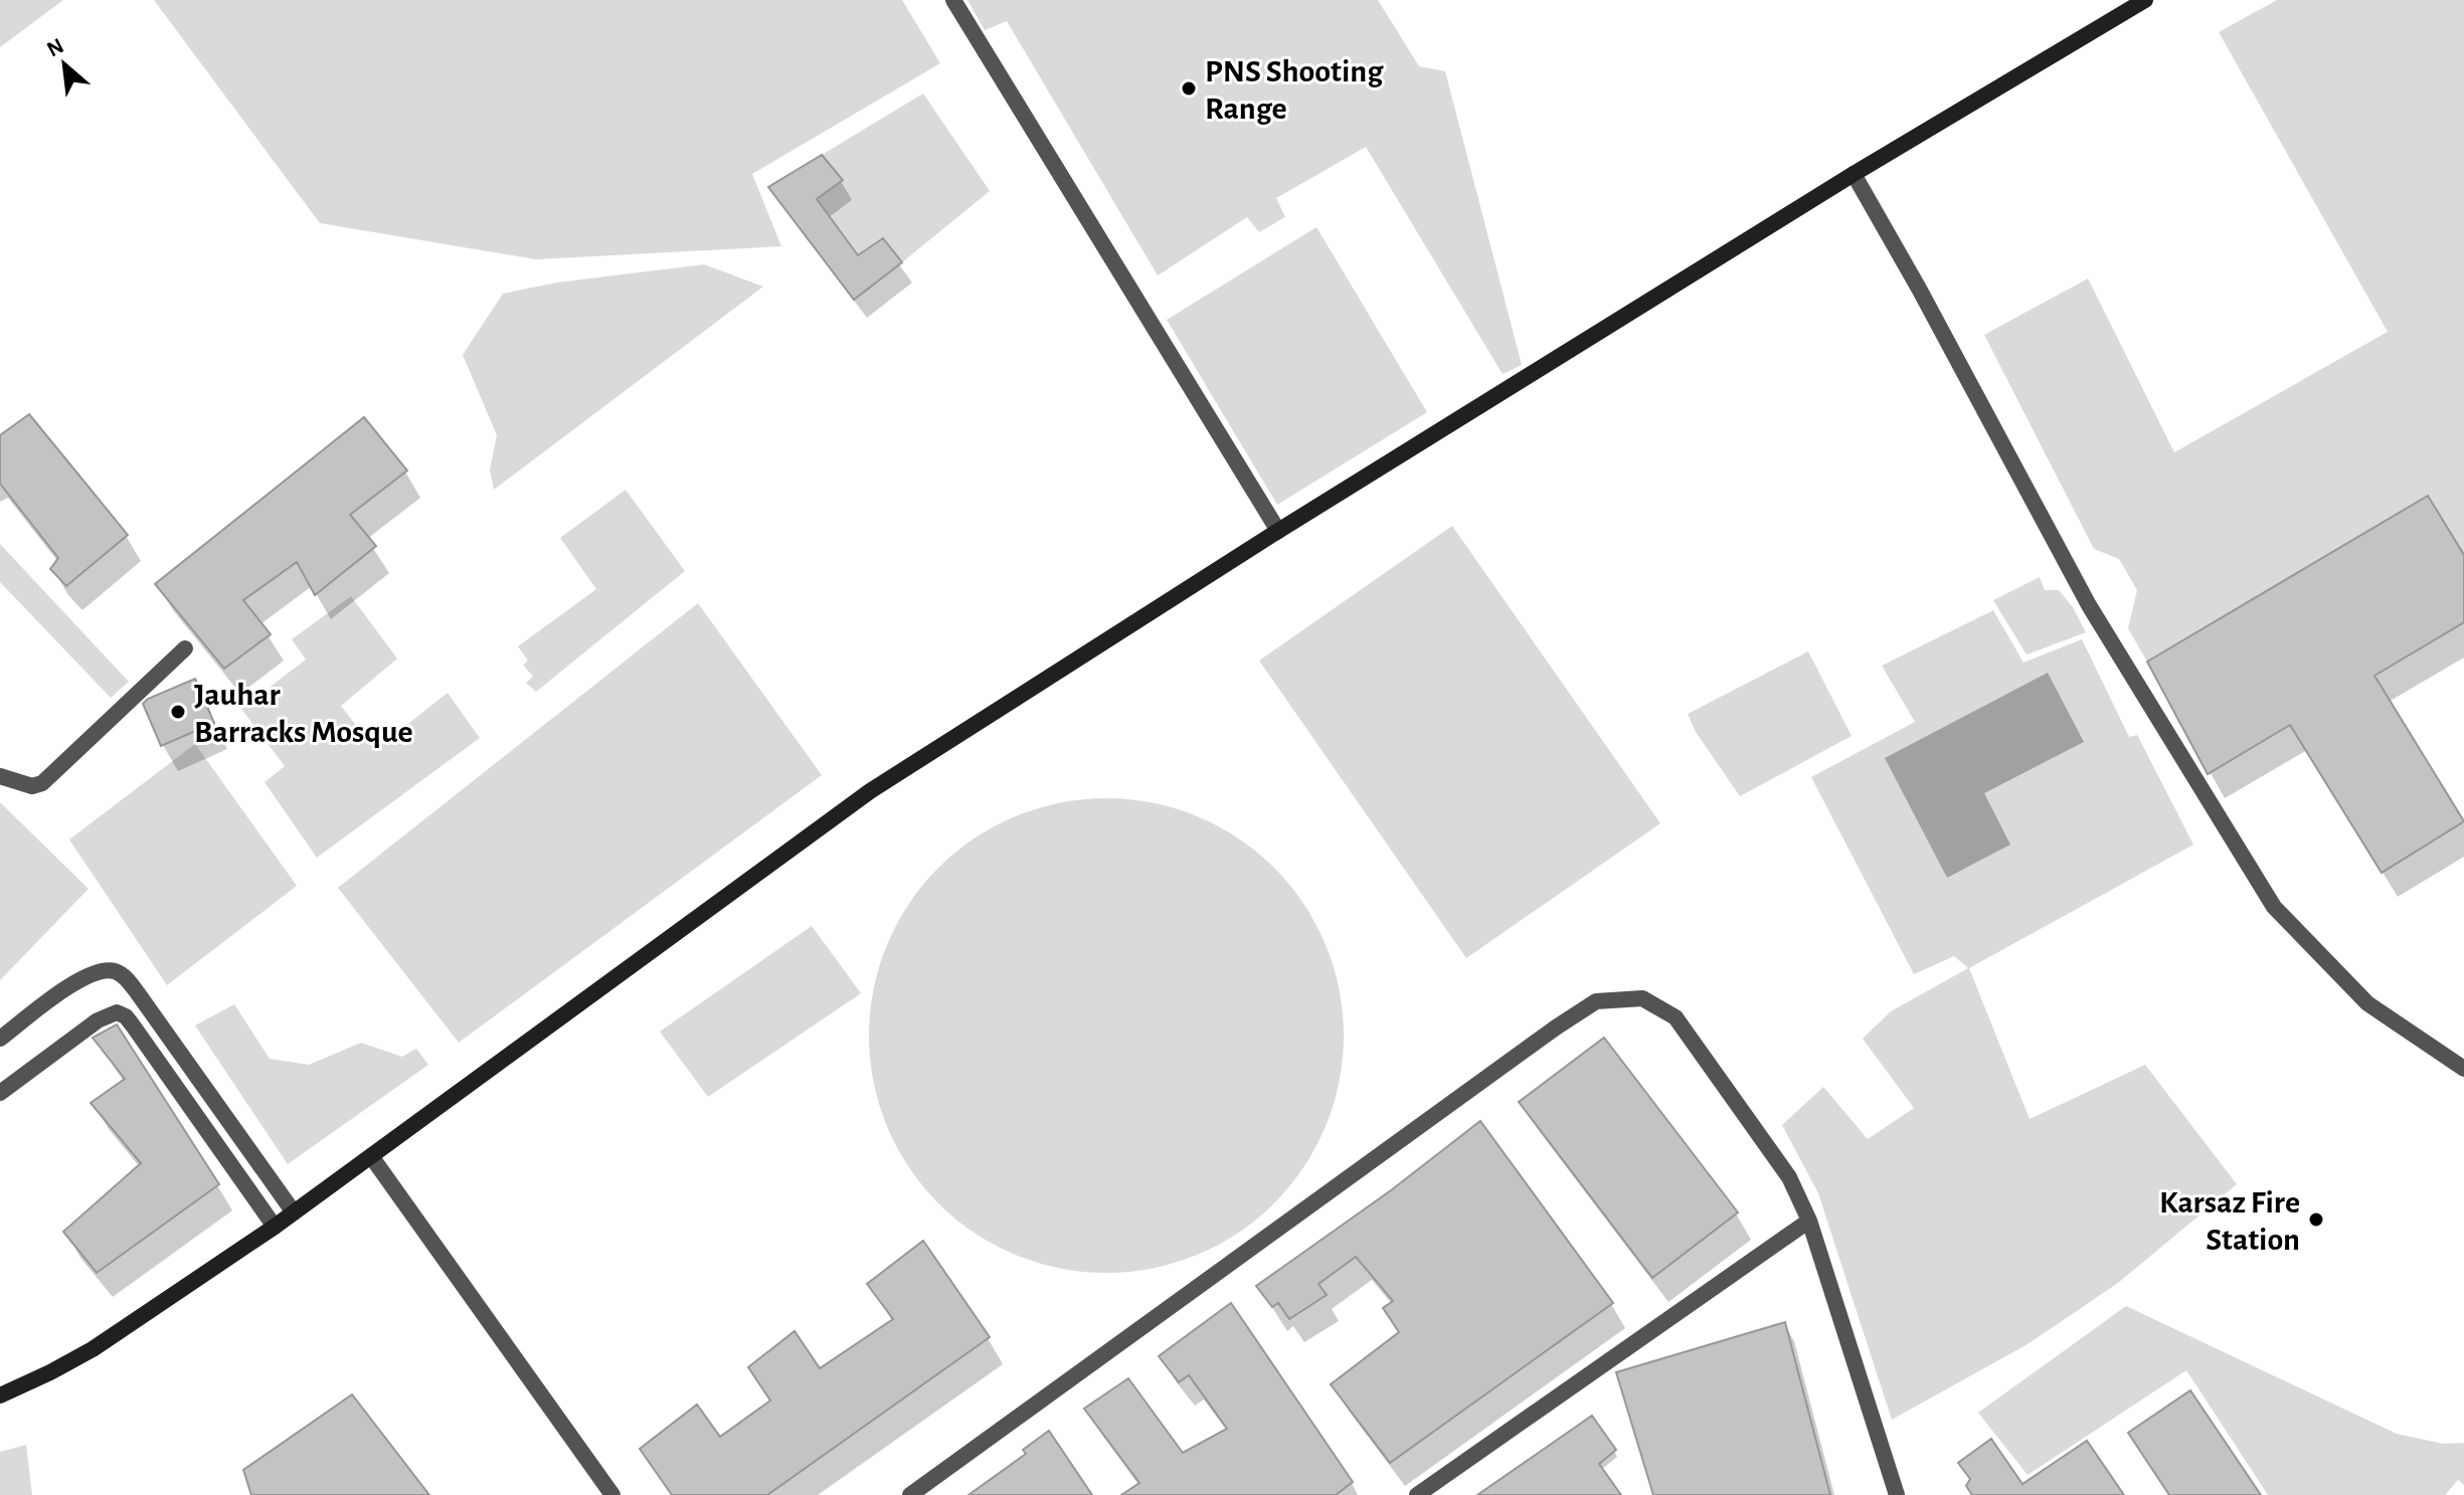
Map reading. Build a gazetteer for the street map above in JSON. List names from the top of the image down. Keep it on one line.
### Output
{"places":["PNS Shooting Range","Jauhar Barracks Mosque","Karsaz Fire Station"],"north":"top left"}
